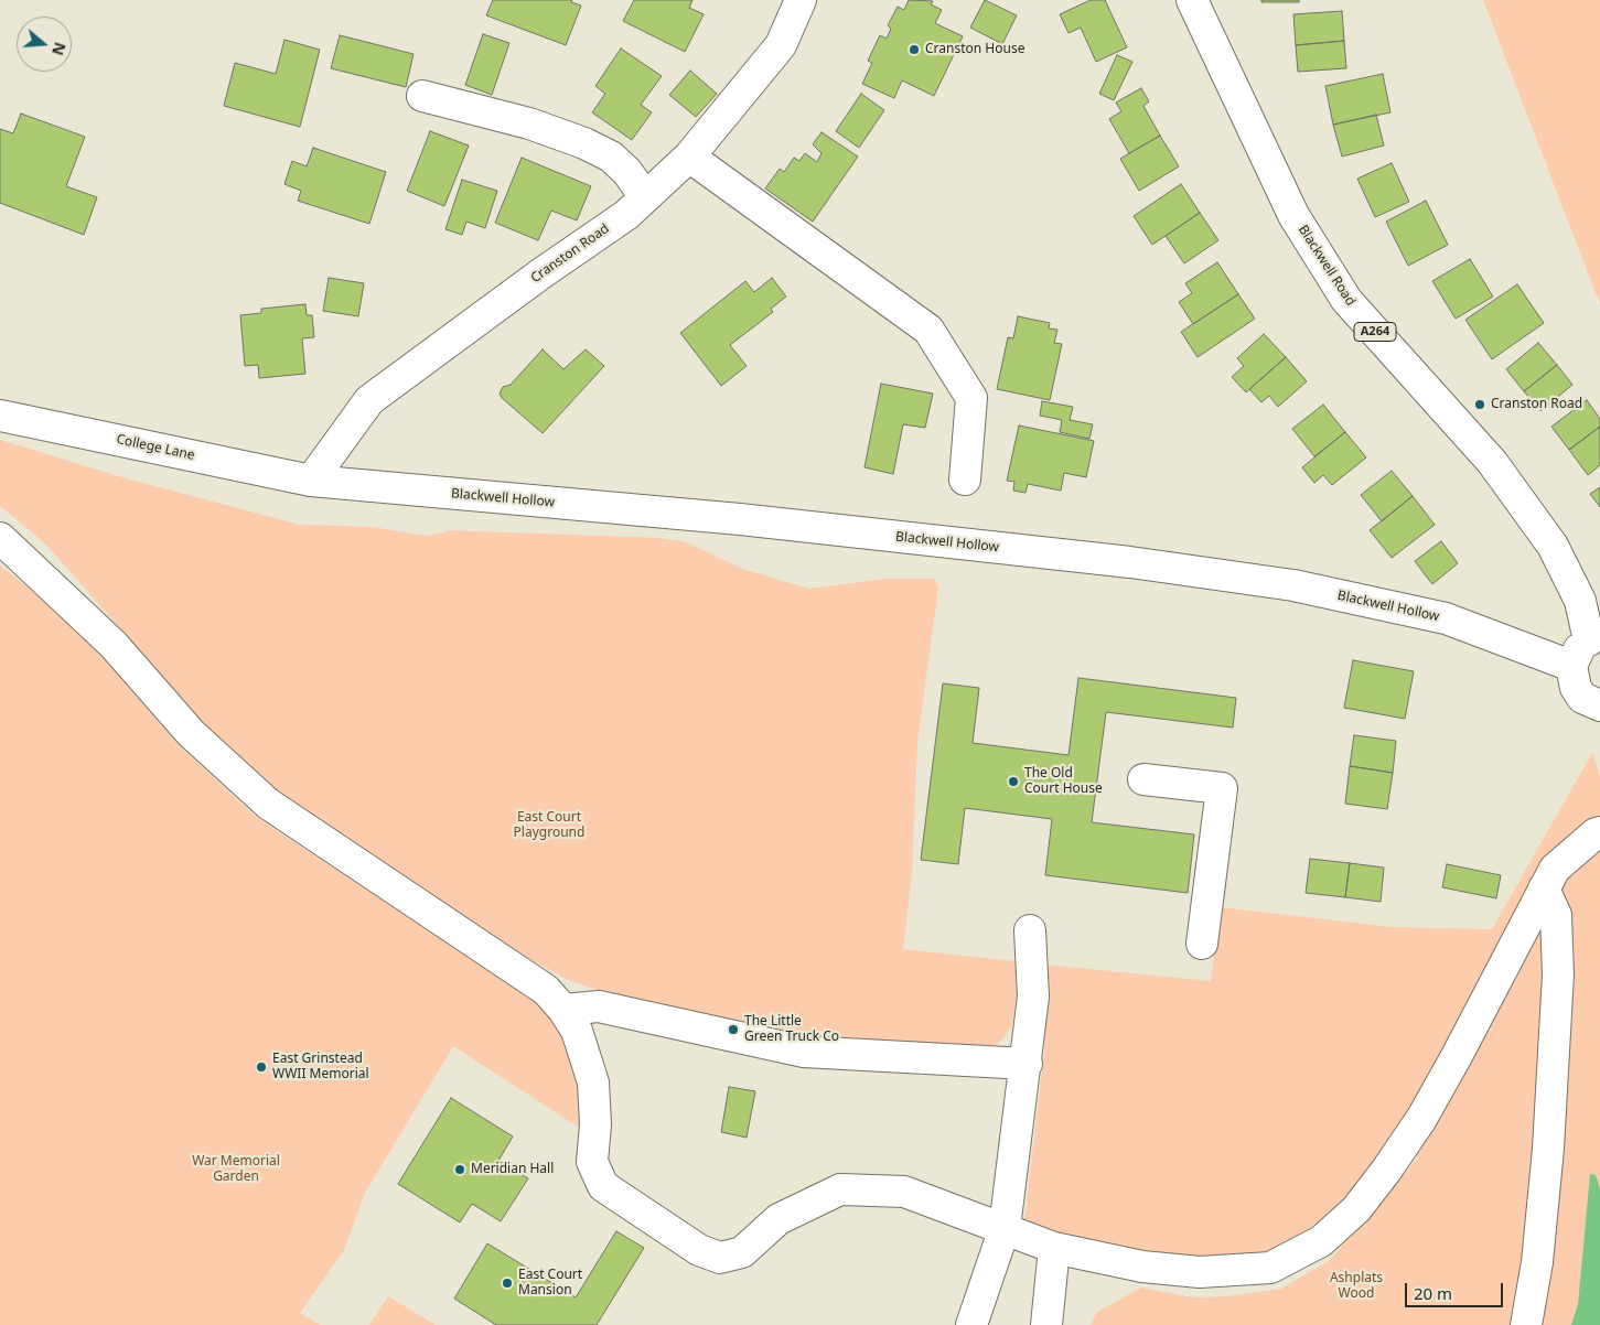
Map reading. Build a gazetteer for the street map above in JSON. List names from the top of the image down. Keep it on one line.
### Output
{"streets":{"main road":["Cranston Road","Blackwell Road","A264","College Lane","Blackwell Hollow"]},"crossings":[["Cranston Road","College Lane"],["Cranston Road","Blackwell Hollow"],["College Lane","Blackwell Hollow"]],"parks":["East Court Playground","War Memorial Garden","Ashplats Wood"],"places":["Cranston House","Cranston Road","The Old Court House","The Little Green Truck Co","East Grinstead WWII Memorial","Meridian Hall","East Court Mansion"],"scale_bar":"20 m","north":"right"}
